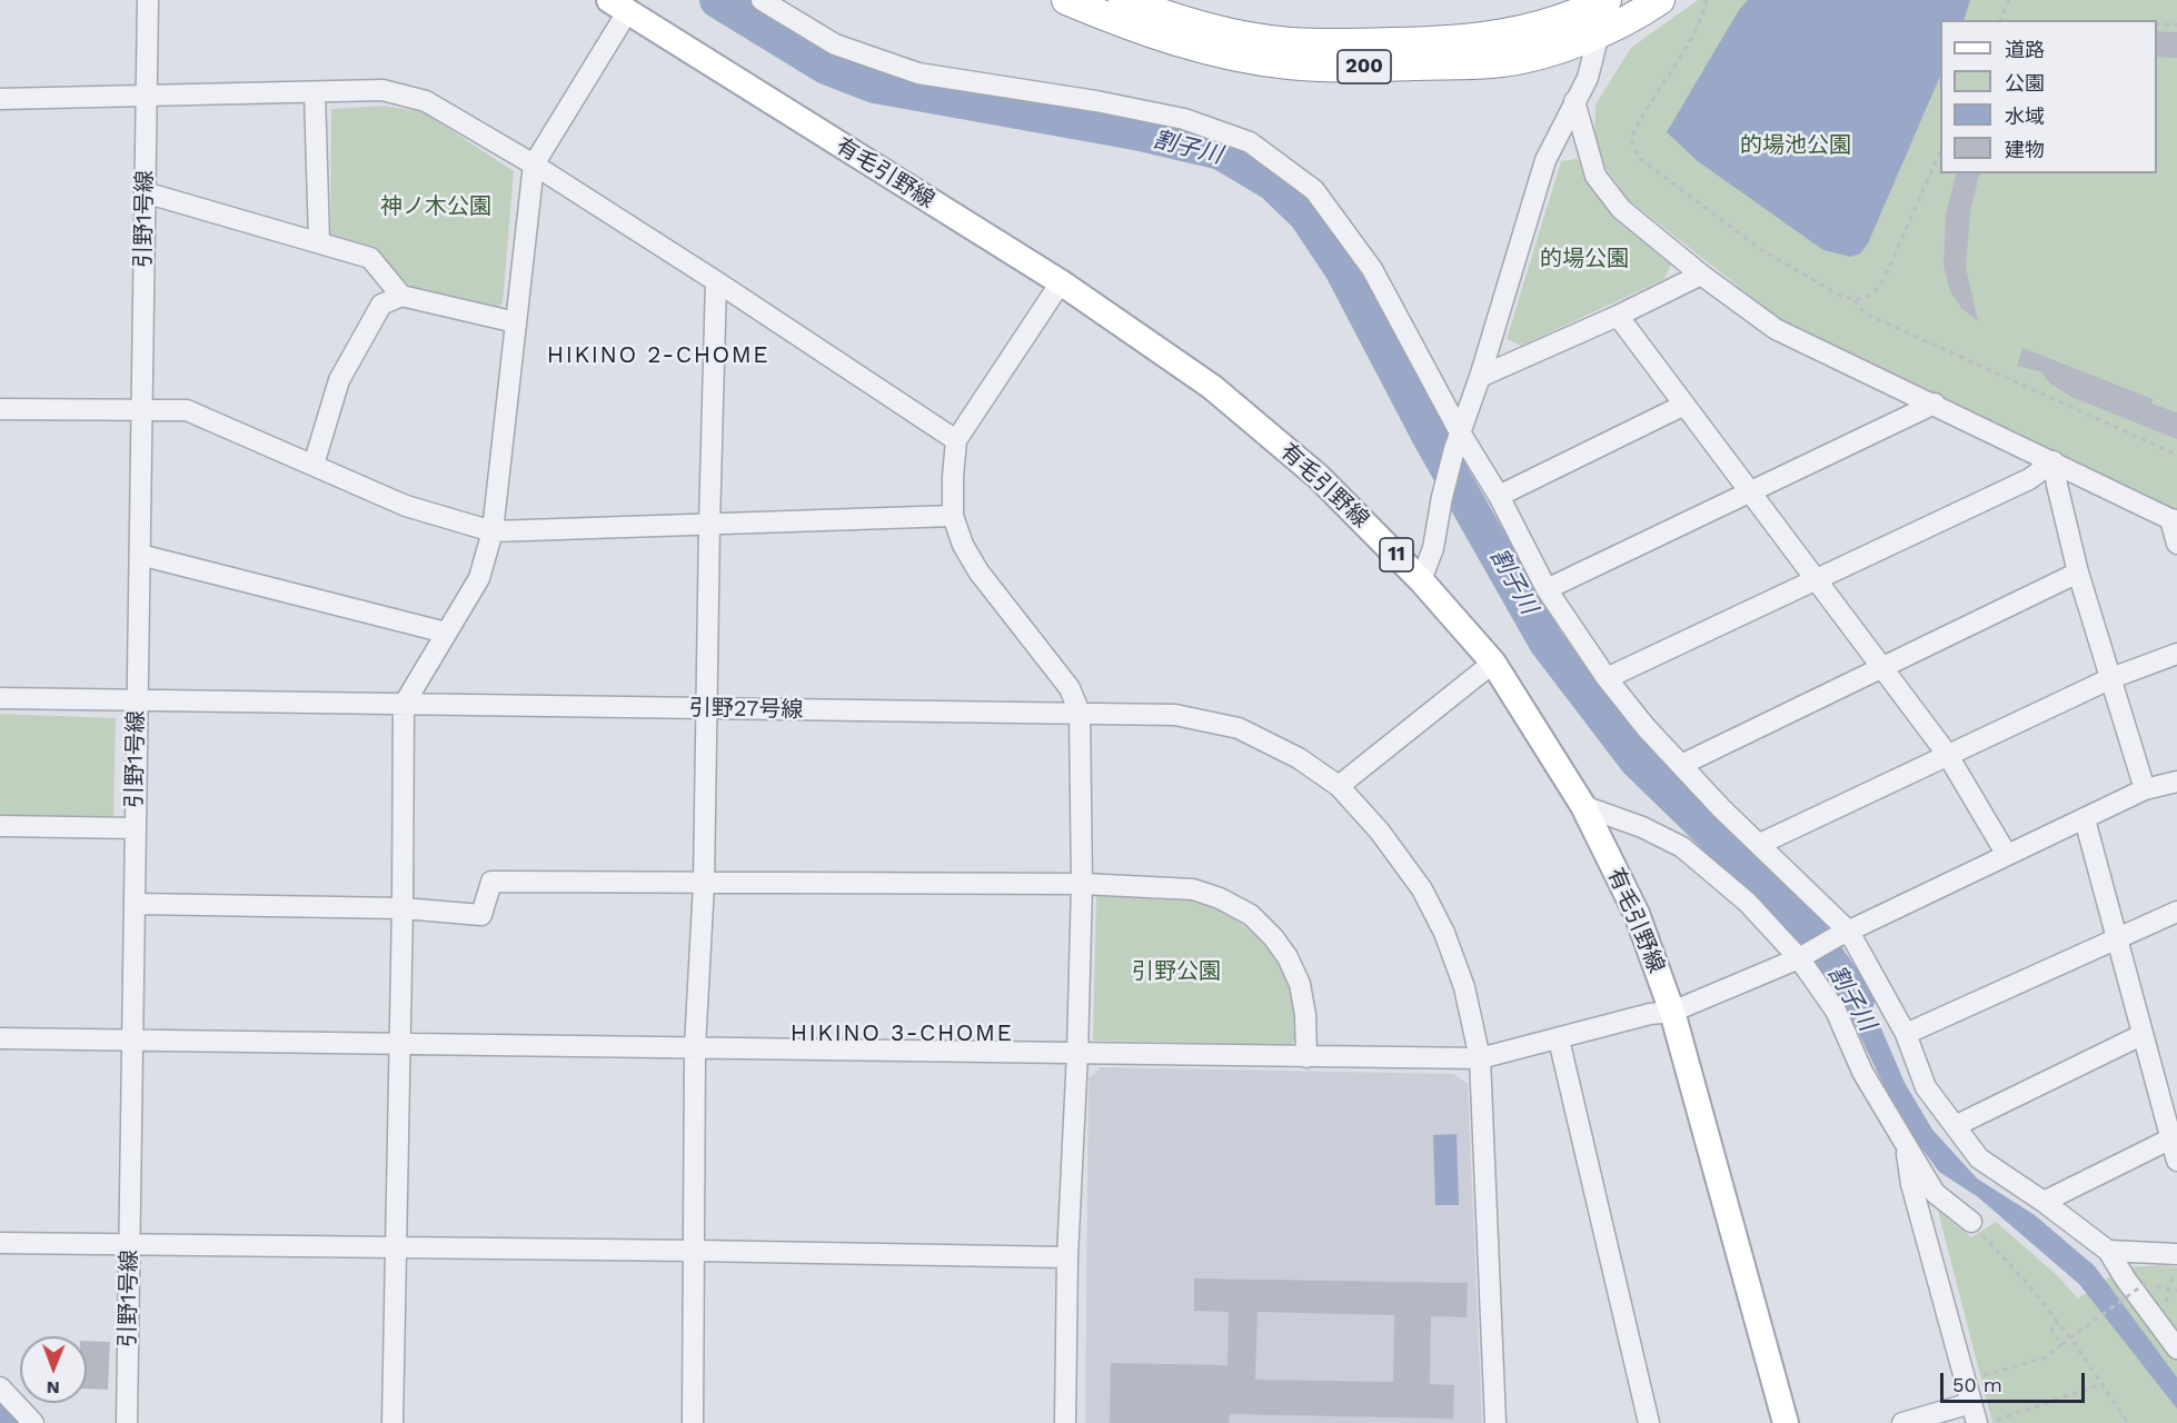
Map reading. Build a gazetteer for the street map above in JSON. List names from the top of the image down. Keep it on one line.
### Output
{"streets":{"highway":["200"],"main road":["有毛引野線","11"],"street":["引野1号線","引野27号線"]},"crossings":[["引野1号線","引野27号線"]],"districts":["HIKINO 2-CHOME","HIKINO 3-CHOME"],"water":["割子川"],"parks":["的場池公園","神ノ木公園","的場公園","引野公園"],"legend":["道路","公園","水域","建物"],"scale_bar":"50 m","north":"bottom"}
